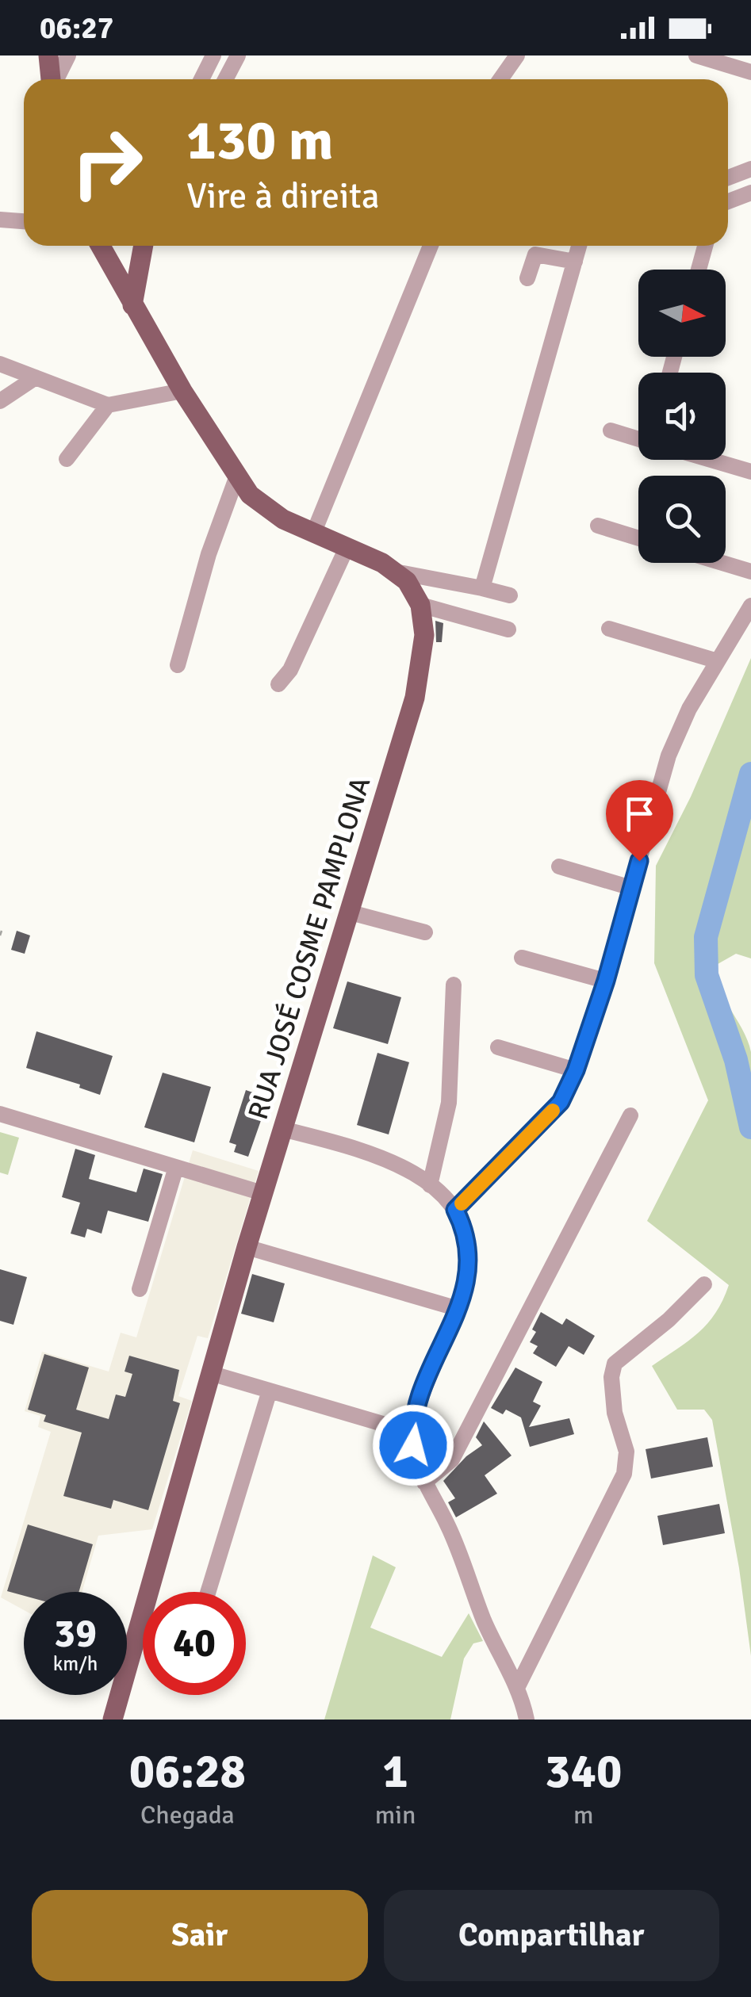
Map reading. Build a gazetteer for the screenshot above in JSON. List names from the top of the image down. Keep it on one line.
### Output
{"streets":{"main road":["RUA JOSÉ COSME PAMPLONA"]},"north":"right","page":{"status":"06:27","turn":["130 m","Vire à direita"],"speed":"39 km/h","limit":"40","eta":["06:28","Chegada","1","min","340","m"],"buttons":["Sair","Compartilhar"]}}
